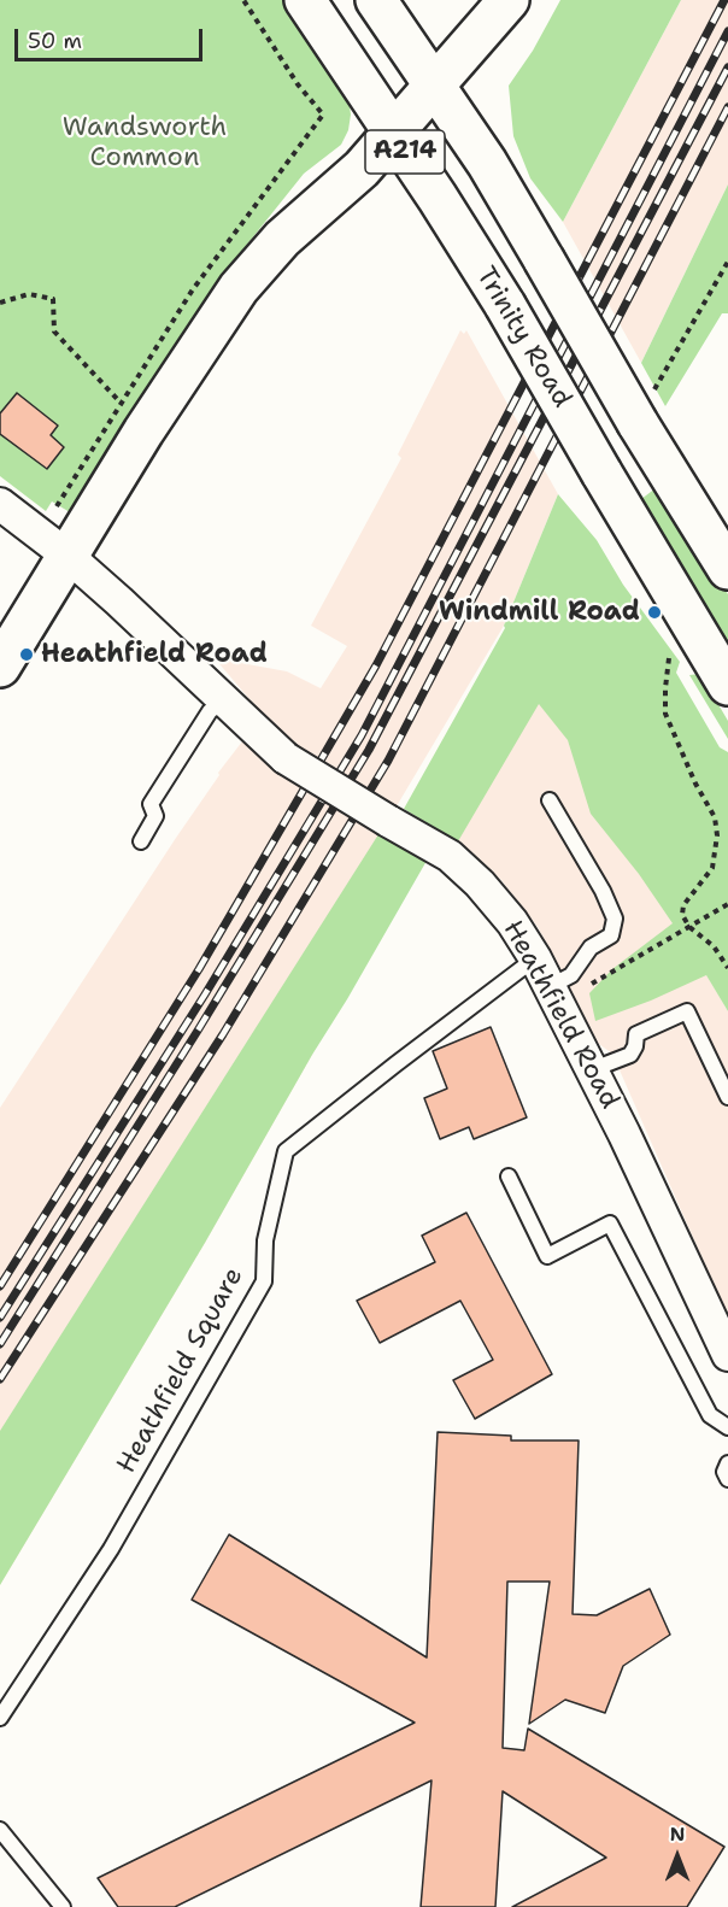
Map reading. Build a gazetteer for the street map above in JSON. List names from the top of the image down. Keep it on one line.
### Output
{"streets":{"main road":["A214","Trinity Road"],"street":["Heathfield Road"],"lane":["Heathfield Square"]},"crossings":[["Heathfield Road","Heathfield Square"]],"parks":["Wandsworth Common"],"places":["Windmill Road","Heathfield Road"],"scale_bar":"50 m","north":"top"}
